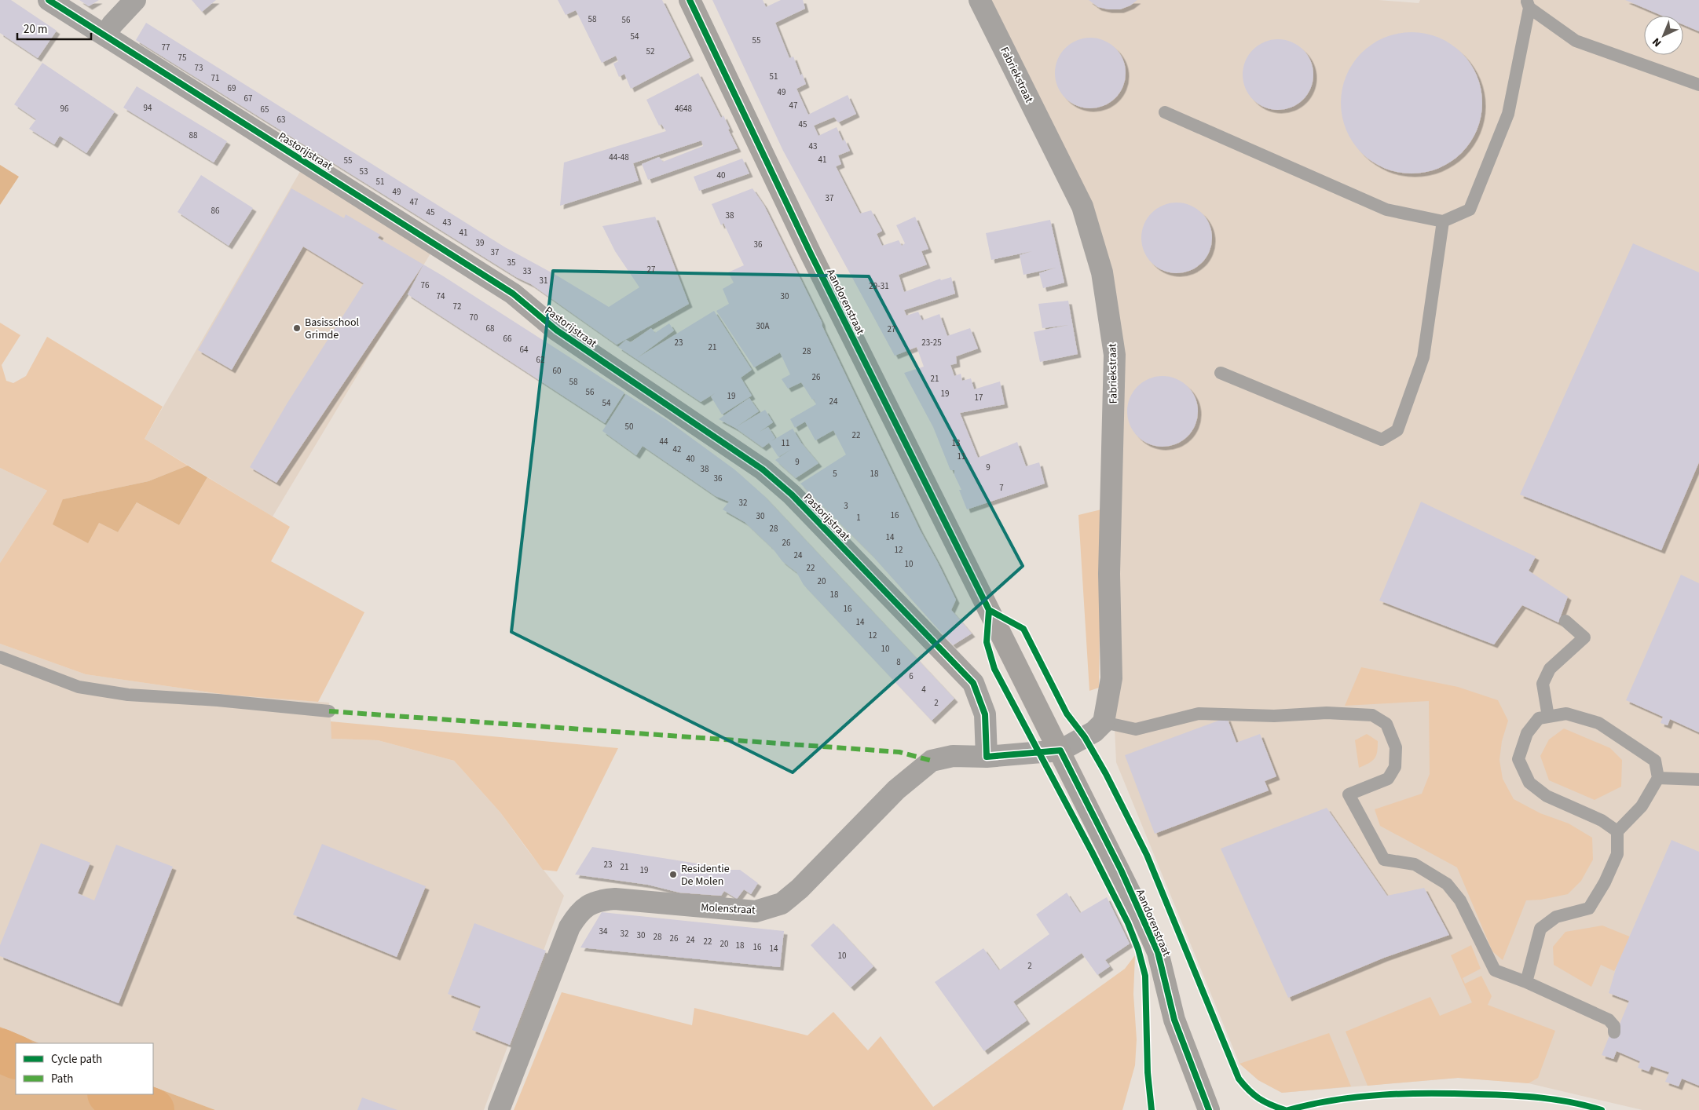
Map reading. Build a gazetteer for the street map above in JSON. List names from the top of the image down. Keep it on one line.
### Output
{"streets":{"main road":["Aandorenstraat"],"street":["Fabriekstraat","Pastorijstraat","Molenstraat"]},"crossings":[["Pastorijstraat","Molenstraat"],["Aandorenstraat","Molenstraat"]],"places":["Basisschool Grimde","Residentie De Molen"],"house_numbers":["58","56","54","55","77","52","75","73","51","71","69","49","67","47","94","96","4648","65","63","45","88","43","44-48","41","55","53","40","51","49","37","47","86","45","38","43","41","39","36","37","35","27","33","31","76","29-31","74","30","72","70","30A","68","27","66","23","23-25","21","64","28","62","60","26","21","58","56","19","19","17","24","54","50","22","44","11","13","42","11","40","9","9","38","5","18","36","7","32","3","16","30","1","28","14","26","12","24","10","22","20","18","16","14","12","10","8","6","4","2","23","21","19","34","32","30","28","26","24","22","20","18","16","14","10","2"],"legend":["Cycle path","Path"],"scale_bar":"20 m","north":"bottom left"}
